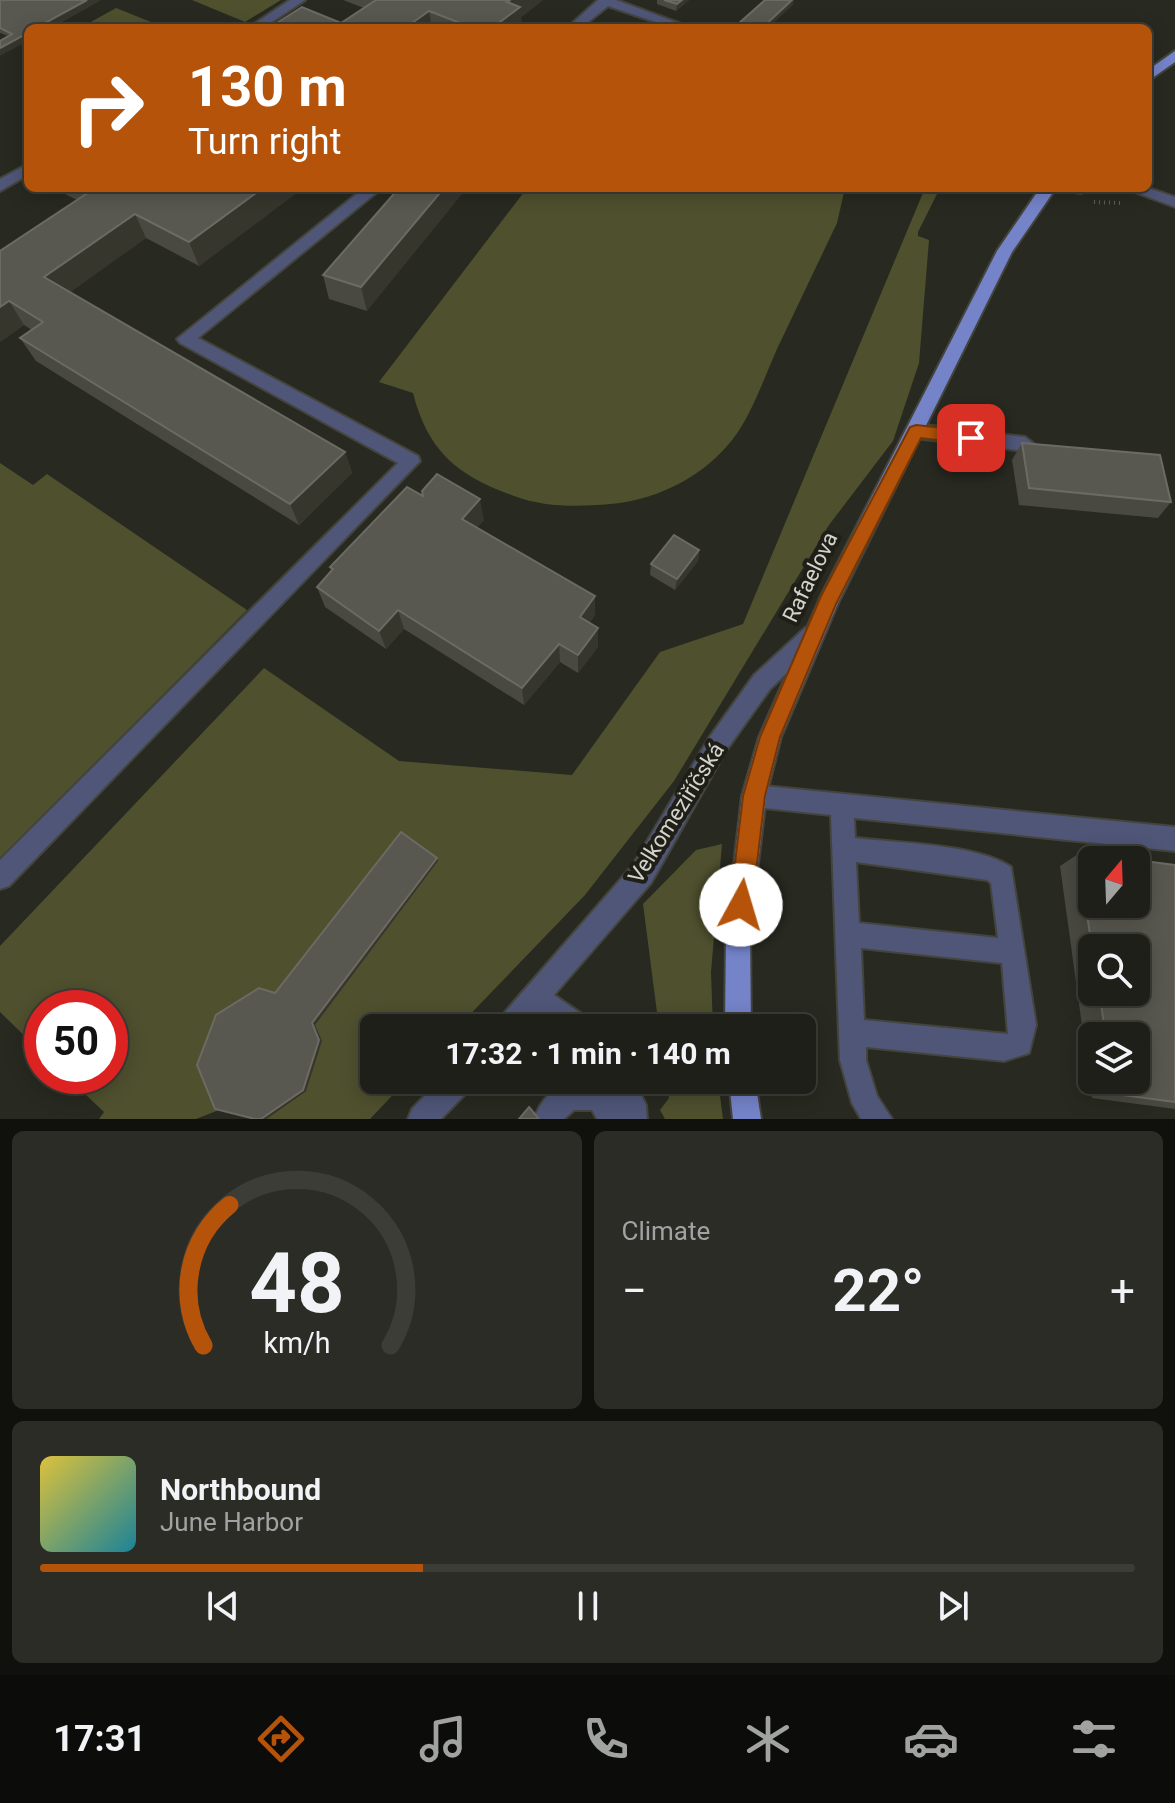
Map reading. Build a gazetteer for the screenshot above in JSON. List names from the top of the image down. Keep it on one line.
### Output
{"streets":{"main road":["Rafaelova"],"street":["Velkomeziříčská"]},"crossings":[["Rafaelova","Velkomeziříčská"]],"north":"top","page":{"turn":["130 m","Turn right"],"limit":"50","trip":"17:32 · 1 min · 140 m","tile":"Climate","heat":["−","22°","+"],"song":["Northbound","June Harbor"],"tabs":"17:31","gauge":["48","km/h"]}}
